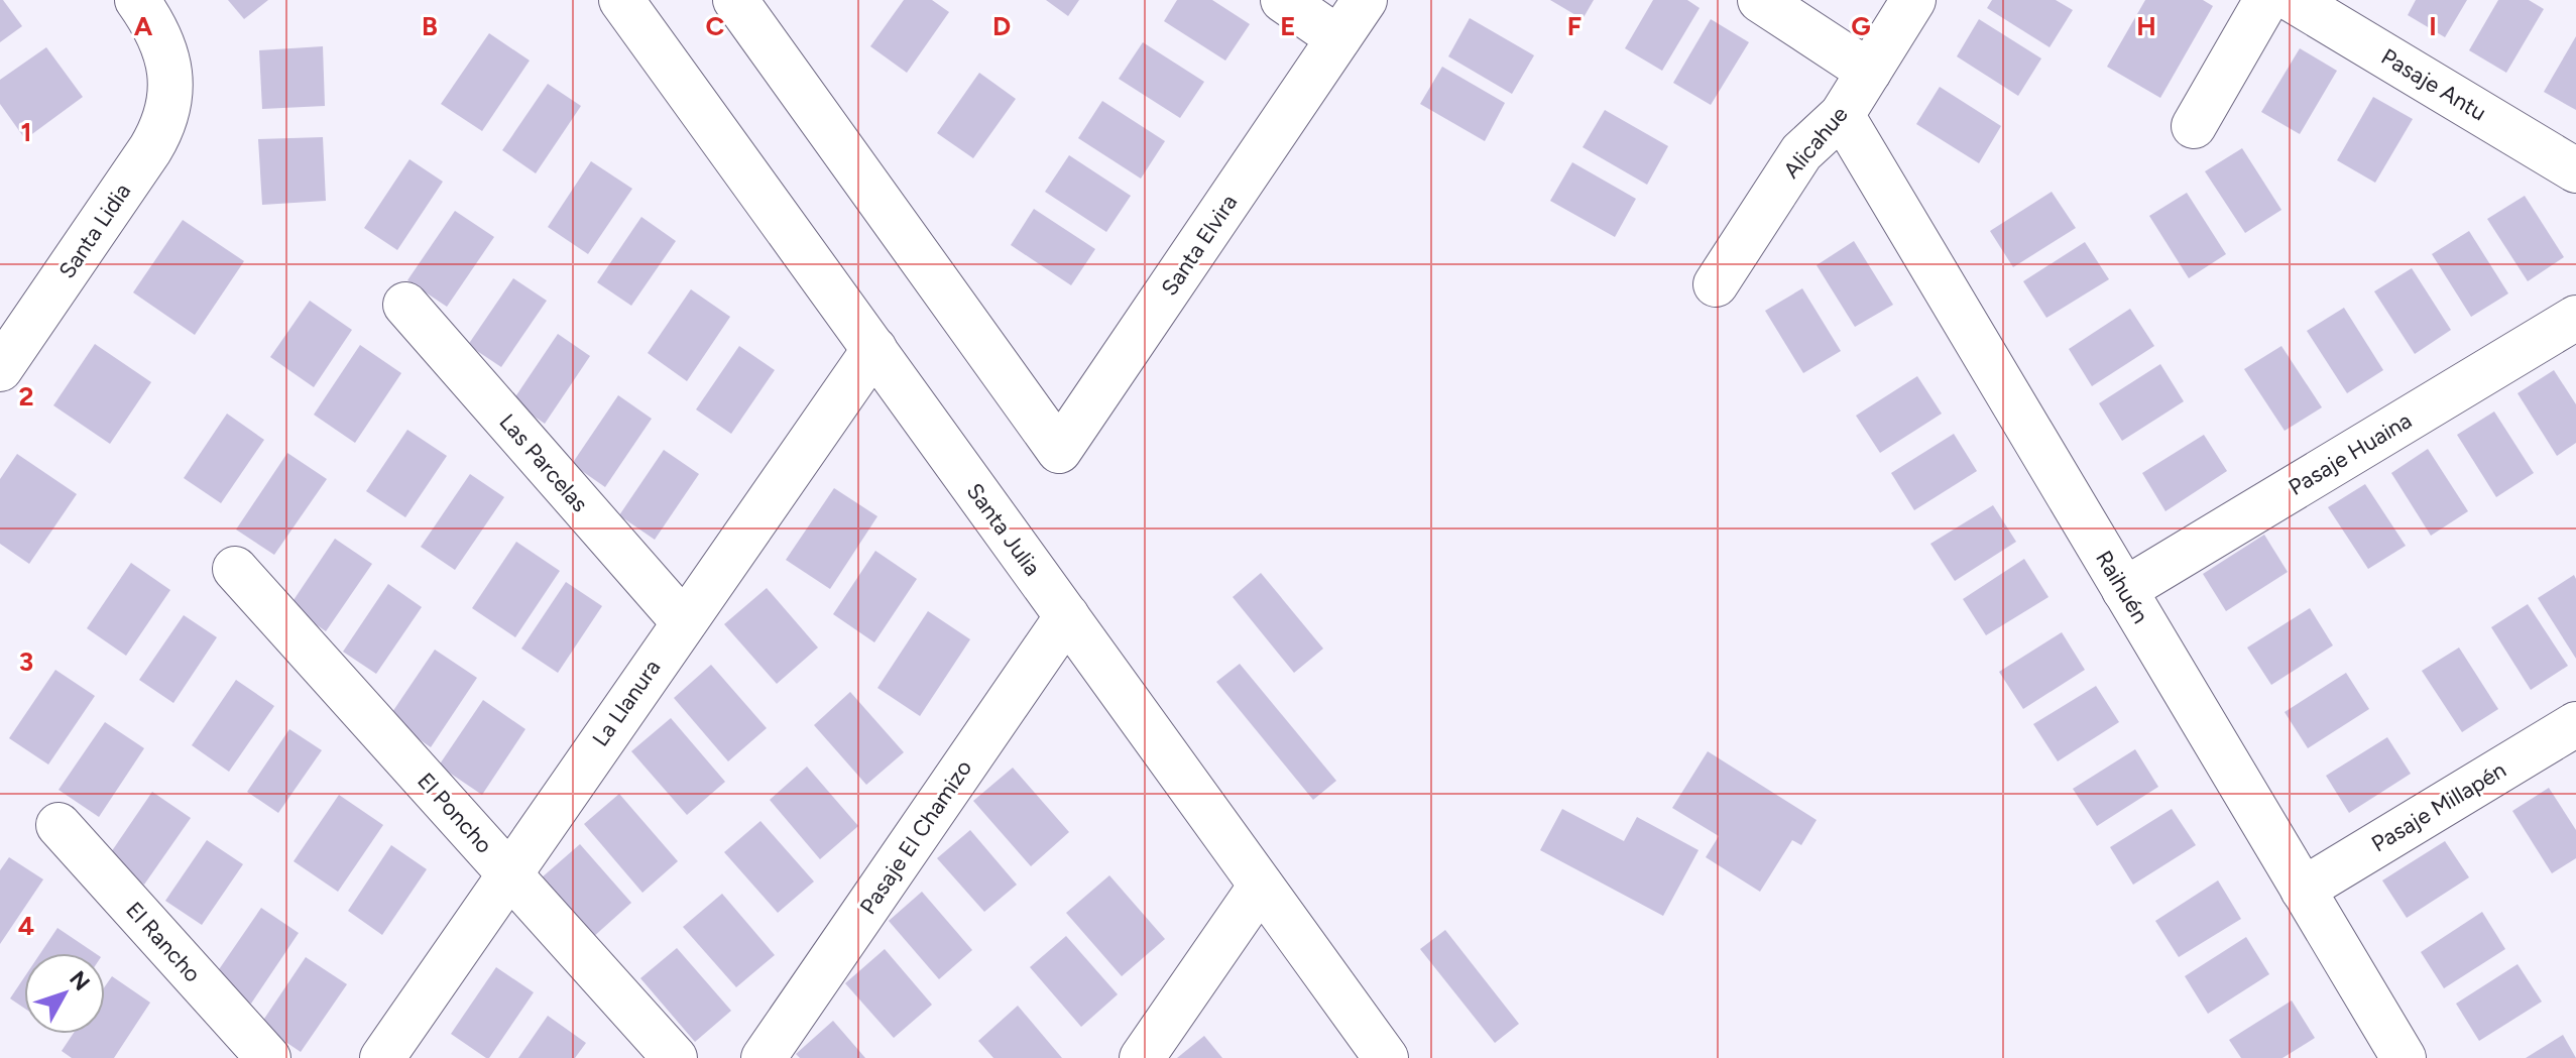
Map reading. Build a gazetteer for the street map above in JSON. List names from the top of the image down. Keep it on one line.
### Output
{"streets":{"street":["Pasaje Antu","Alicahue","Santa Lidia","Santa Elvira","Pasaje Huaina","Las Parcelas","Santa Julia","Raihuén","La Llanura","Pasaje Millapén","El Poncho","Pasaje El Chamizo","El Rancho"]},"crossings":[["Alicahue","Raihuén"],["Pasaje Huaina","Raihuén"],["Las Parcelas","La Llanura"],["Santa Julia","La Llanura"],["Santa Julia","Pasaje El Chamizo"],["Raihuén","Pasaje Millapén"],["La Llanura","El Poncho"]],"north":"top right","grid":{"columns":["A","B","C","D","E","F","G","H","I"],"rows":["1","2","3","4"]}}
